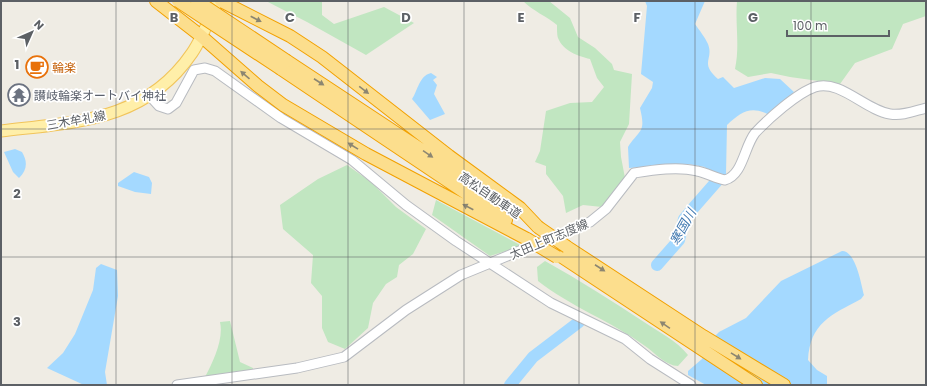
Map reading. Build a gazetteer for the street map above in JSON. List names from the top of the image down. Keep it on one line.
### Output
{"streets":{"highway":["高松自動車道"],"main road":["三木牟礼線","太田上町志度線"]},"water":["寒国川"],"places":{"cafe":["輪楽"],"temple":["讃岐輪楽オートバイ神社"]},"scale_bar":"100 m","north":"top right","grid":{"columns":["B","C","D","E","F","G"],"rows":["1","2","3"]}}
